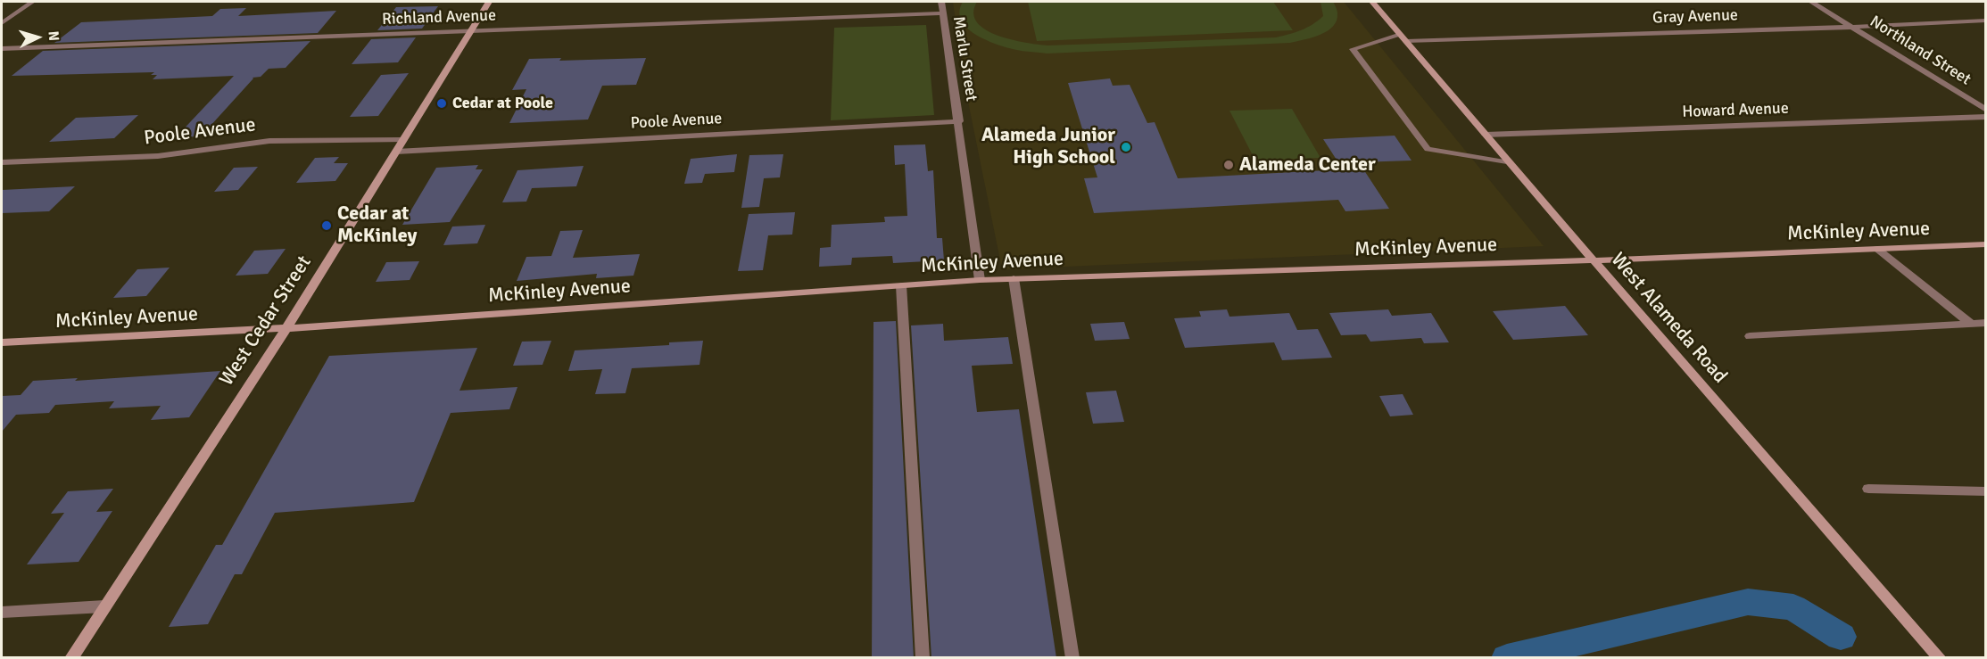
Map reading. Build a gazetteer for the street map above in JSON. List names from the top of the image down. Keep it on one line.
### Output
{"streets":{"street":["Gray Avenue","Richland Avenue","Northland Street","Marlu Street","Howard Avenue","Poole Avenue","McKinley Avenue","West Alameda Road","West Cedar Street"]},"crossings":[["Gray Avenue","Northland Street"],["Gray Avenue","West Alameda Road"],["Richland Avenue","Marlu Street"],["Richland Avenue","West Cedar Street"],["Marlu Street","Poole Avenue"],["Marlu Street","McKinley Avenue"],["Howard Avenue","West Alameda Road"],["Poole Avenue","West Cedar Street"],["McKinley Avenue","West Alameda Road"],["McKinley Avenue","West Cedar Street"]],"places":["Cedar at Poole","Alameda Junior High School","Alameda Center","Cedar at McKinley"],"north":"right"}
